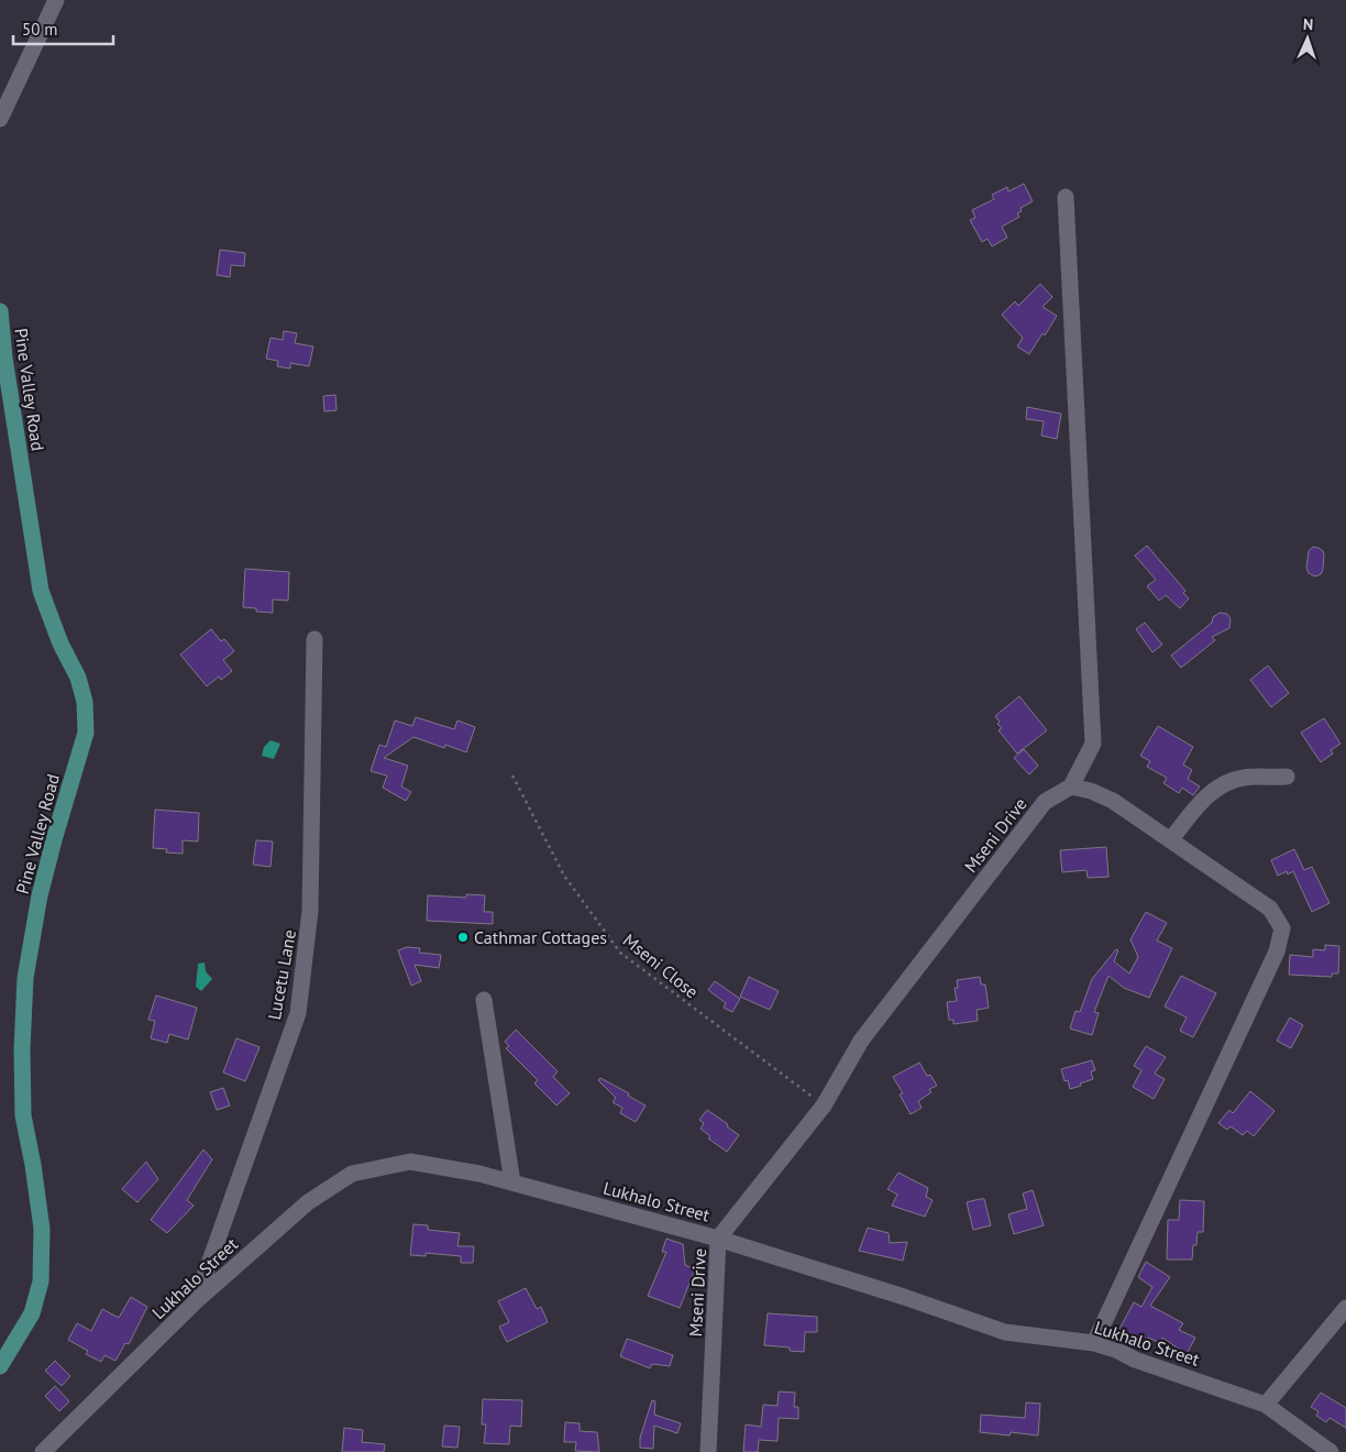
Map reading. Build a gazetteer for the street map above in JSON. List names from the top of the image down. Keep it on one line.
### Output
{"streets":{"main road":["Pine Valley Road"],"street":["Mseni Drive","Lucetu Lane","Lukhalo Street"],"path":["Mseni Close"]},"crossings":[["Mseni Drive","Mseni Close"],["Mseni Drive","Lukhalo Street"],["Lucetu Lane","Lukhalo Street"]],"places":["Cathmar Cottages"],"scale_bar":"50 m","north":"top"}
